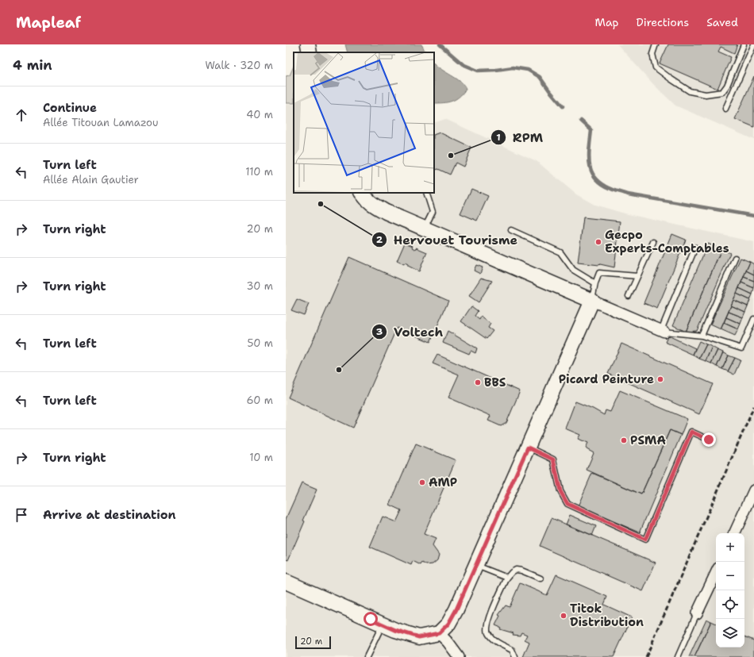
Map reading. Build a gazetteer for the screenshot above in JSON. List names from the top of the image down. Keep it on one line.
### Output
{"places":["RPM","Hervouet Tourisme","Gecpo Experts-Comptables","Voltech","Picard Peinture","BBS","PSMA","AMP","Titok Distribution"],"scale_bar":"20 m","page":{"header":"Mapleaf","nav":["Map","Directions","Saved"],"heading":["4 min","Walk · 320 m"],"list":[["Continue","Allée Titouan Lamazou","40 m"],["Turn left","Allée Alain Gautier","110 m"],["Turn right","20 m"],["Turn right","30 m"],["Turn left","50 m"],["Turn left","60 m"],["Turn right","10 m"],"Arrive at destination"],"map_buttons":["+","−"],"scale":"20 m"}}
